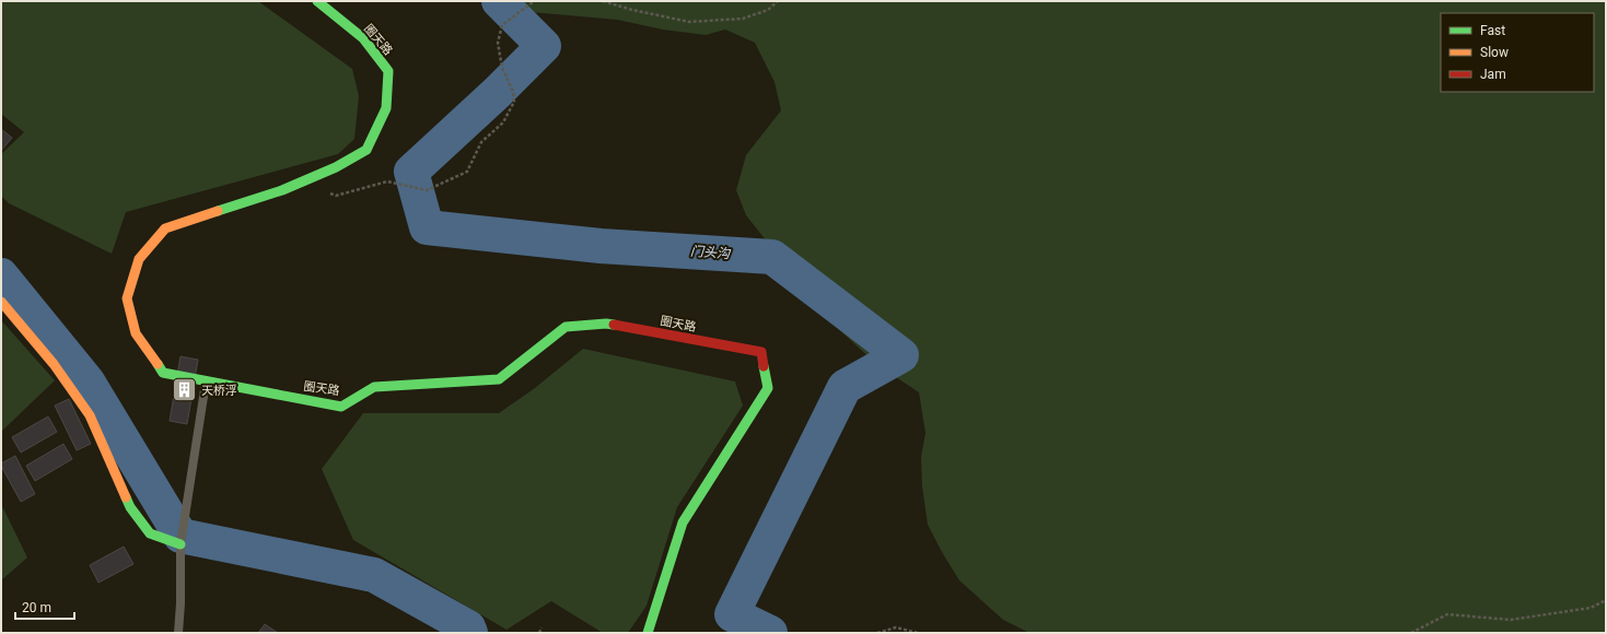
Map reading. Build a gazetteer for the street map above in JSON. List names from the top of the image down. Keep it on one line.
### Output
{"streets":{"street":["圈天路"]},"water":["门头沟"],"places":{"building":["天桥浮"]},"legend":["Fast","Slow","Jam"],"scale_bar":"20 m"}
